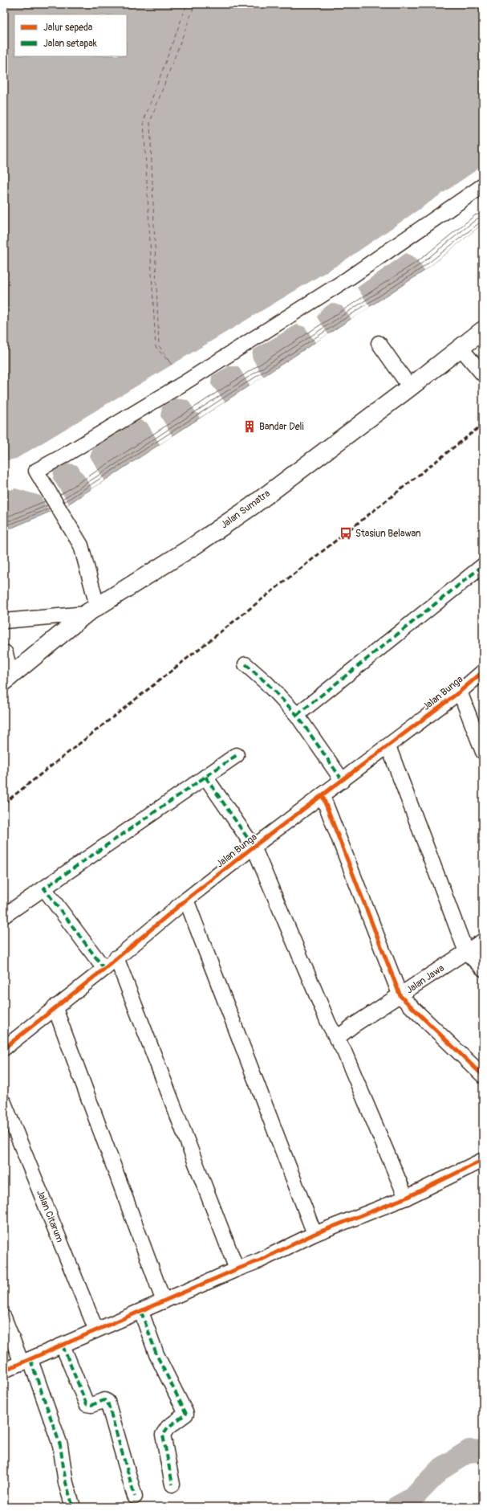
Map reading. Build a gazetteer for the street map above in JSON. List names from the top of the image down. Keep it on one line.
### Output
{"streets":{"highway":["Jalan Sumatra"],"street":["Jalan Bunga","Jalan Jawa","Jalan Citarum"]},"places":{"building":["Bandar Deli"],"bus stop":["Stasiun Belawan"]},"legend":["Jalur sepeda","Jalan setapak"]}
